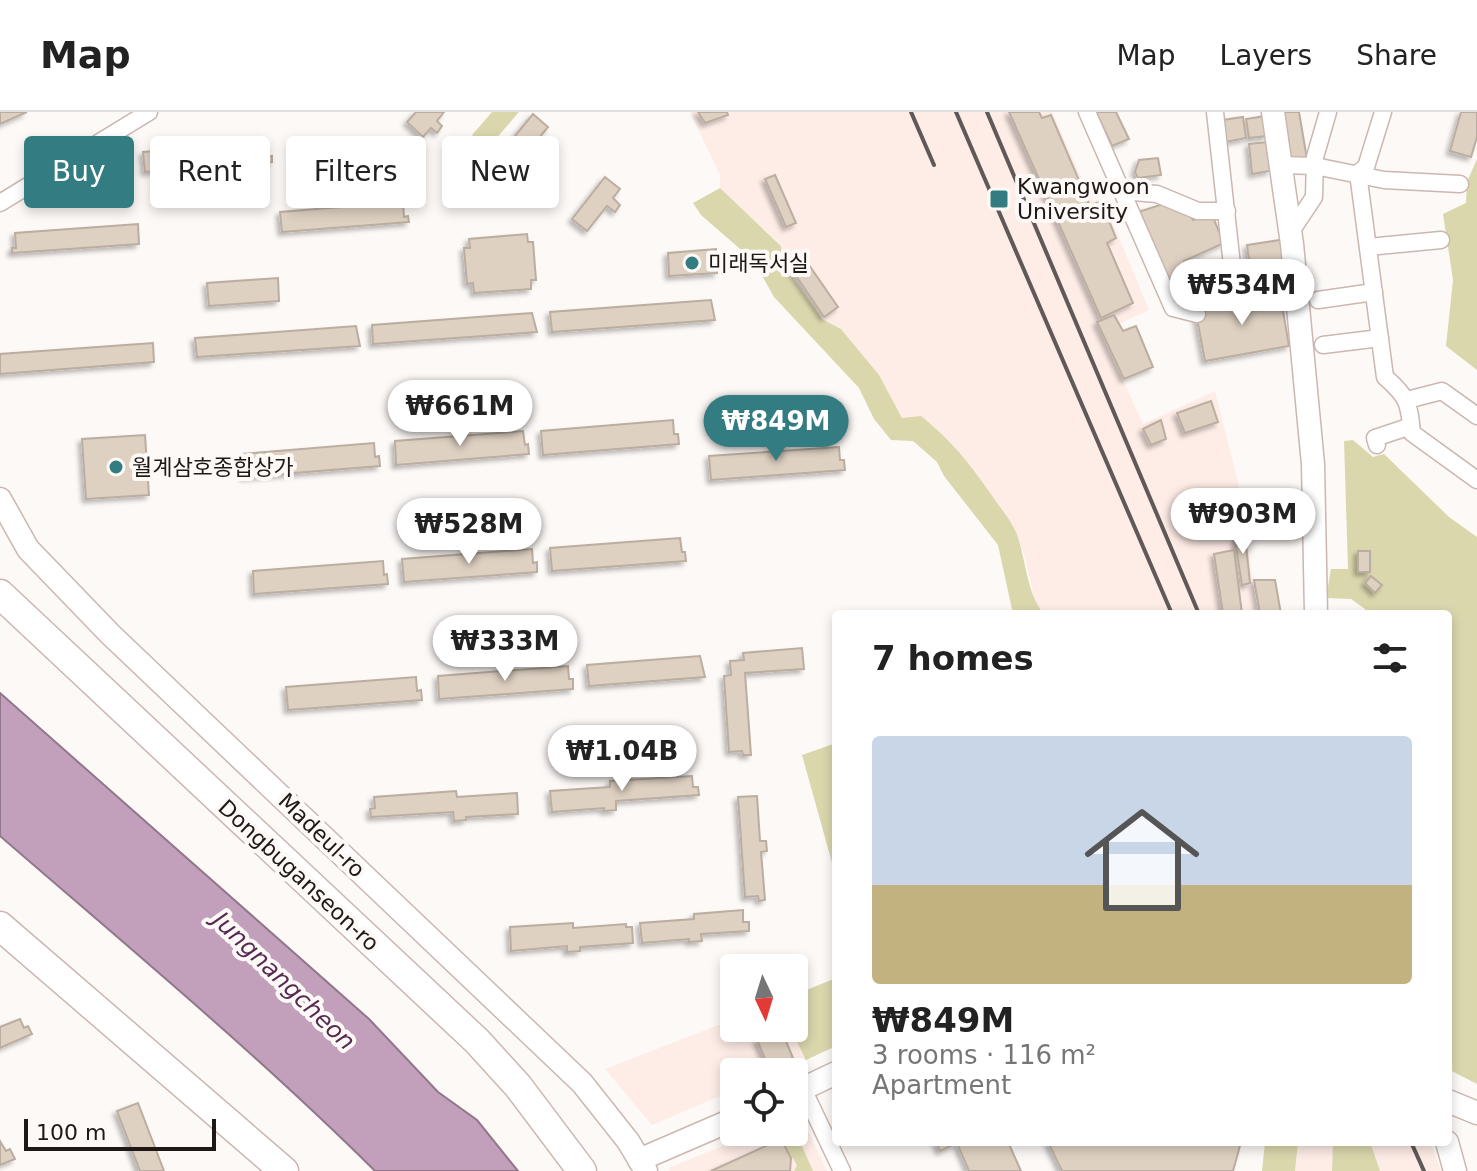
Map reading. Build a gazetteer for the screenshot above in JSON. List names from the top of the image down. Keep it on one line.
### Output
{"streets":{"highway":["Dongbuganseon-ro"],"main road":["Madeul-ro"]},"water":["Jungnangcheon"],"places":{"transit":["Kwangwoon University"],"other":["미래독서실","월계삼호종합상가"]},"scale_bar":"100 m","north":"bottom","page":{"header":"Map","nav":["Map","Layers","Share"],"chip":["Buy","Rent","Filters","New"],"price":["₩534M","₩661M","₩849M","₩903M","₩528M","₩333M","₩1.04B"],"heading":"7 homes","list":[{"name":"₩849M","note":"3 rooms · 116 m² · Apartment"}],"scale":"100 m"}}
